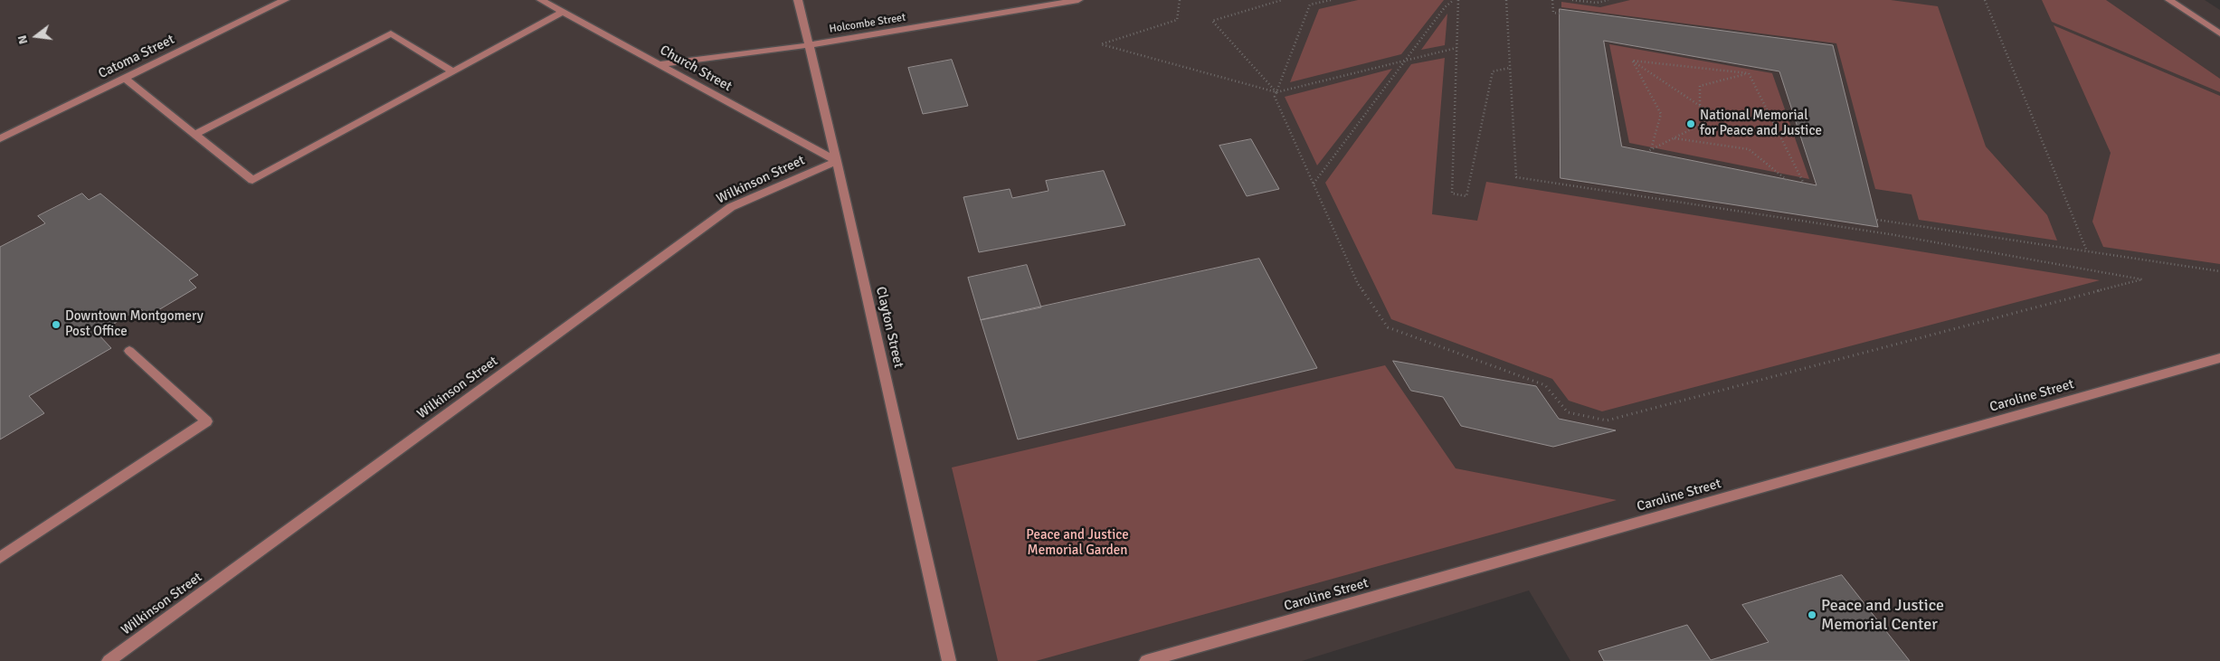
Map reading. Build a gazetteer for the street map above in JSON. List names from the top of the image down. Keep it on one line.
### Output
{"streets":{"street":["Holcombe Street","Catoma Street","Church Street","Wilkinson Street","Clayton Street","Caroline Street"]},"crossings":[["Holcombe Street","Church Street"],["Holcombe Street","Clayton Street"],["Church Street","Wilkinson Street"],["Church Street","Clayton Street"],["Wilkinson Street","Clayton Street"]],"parks":["Peace and Justice Memorial Garden"],"places":["National Memorial for Peace and Justice","Downtown Montgomery Post Office","Peace and Justice Memorial Center"],"north":"left"}
